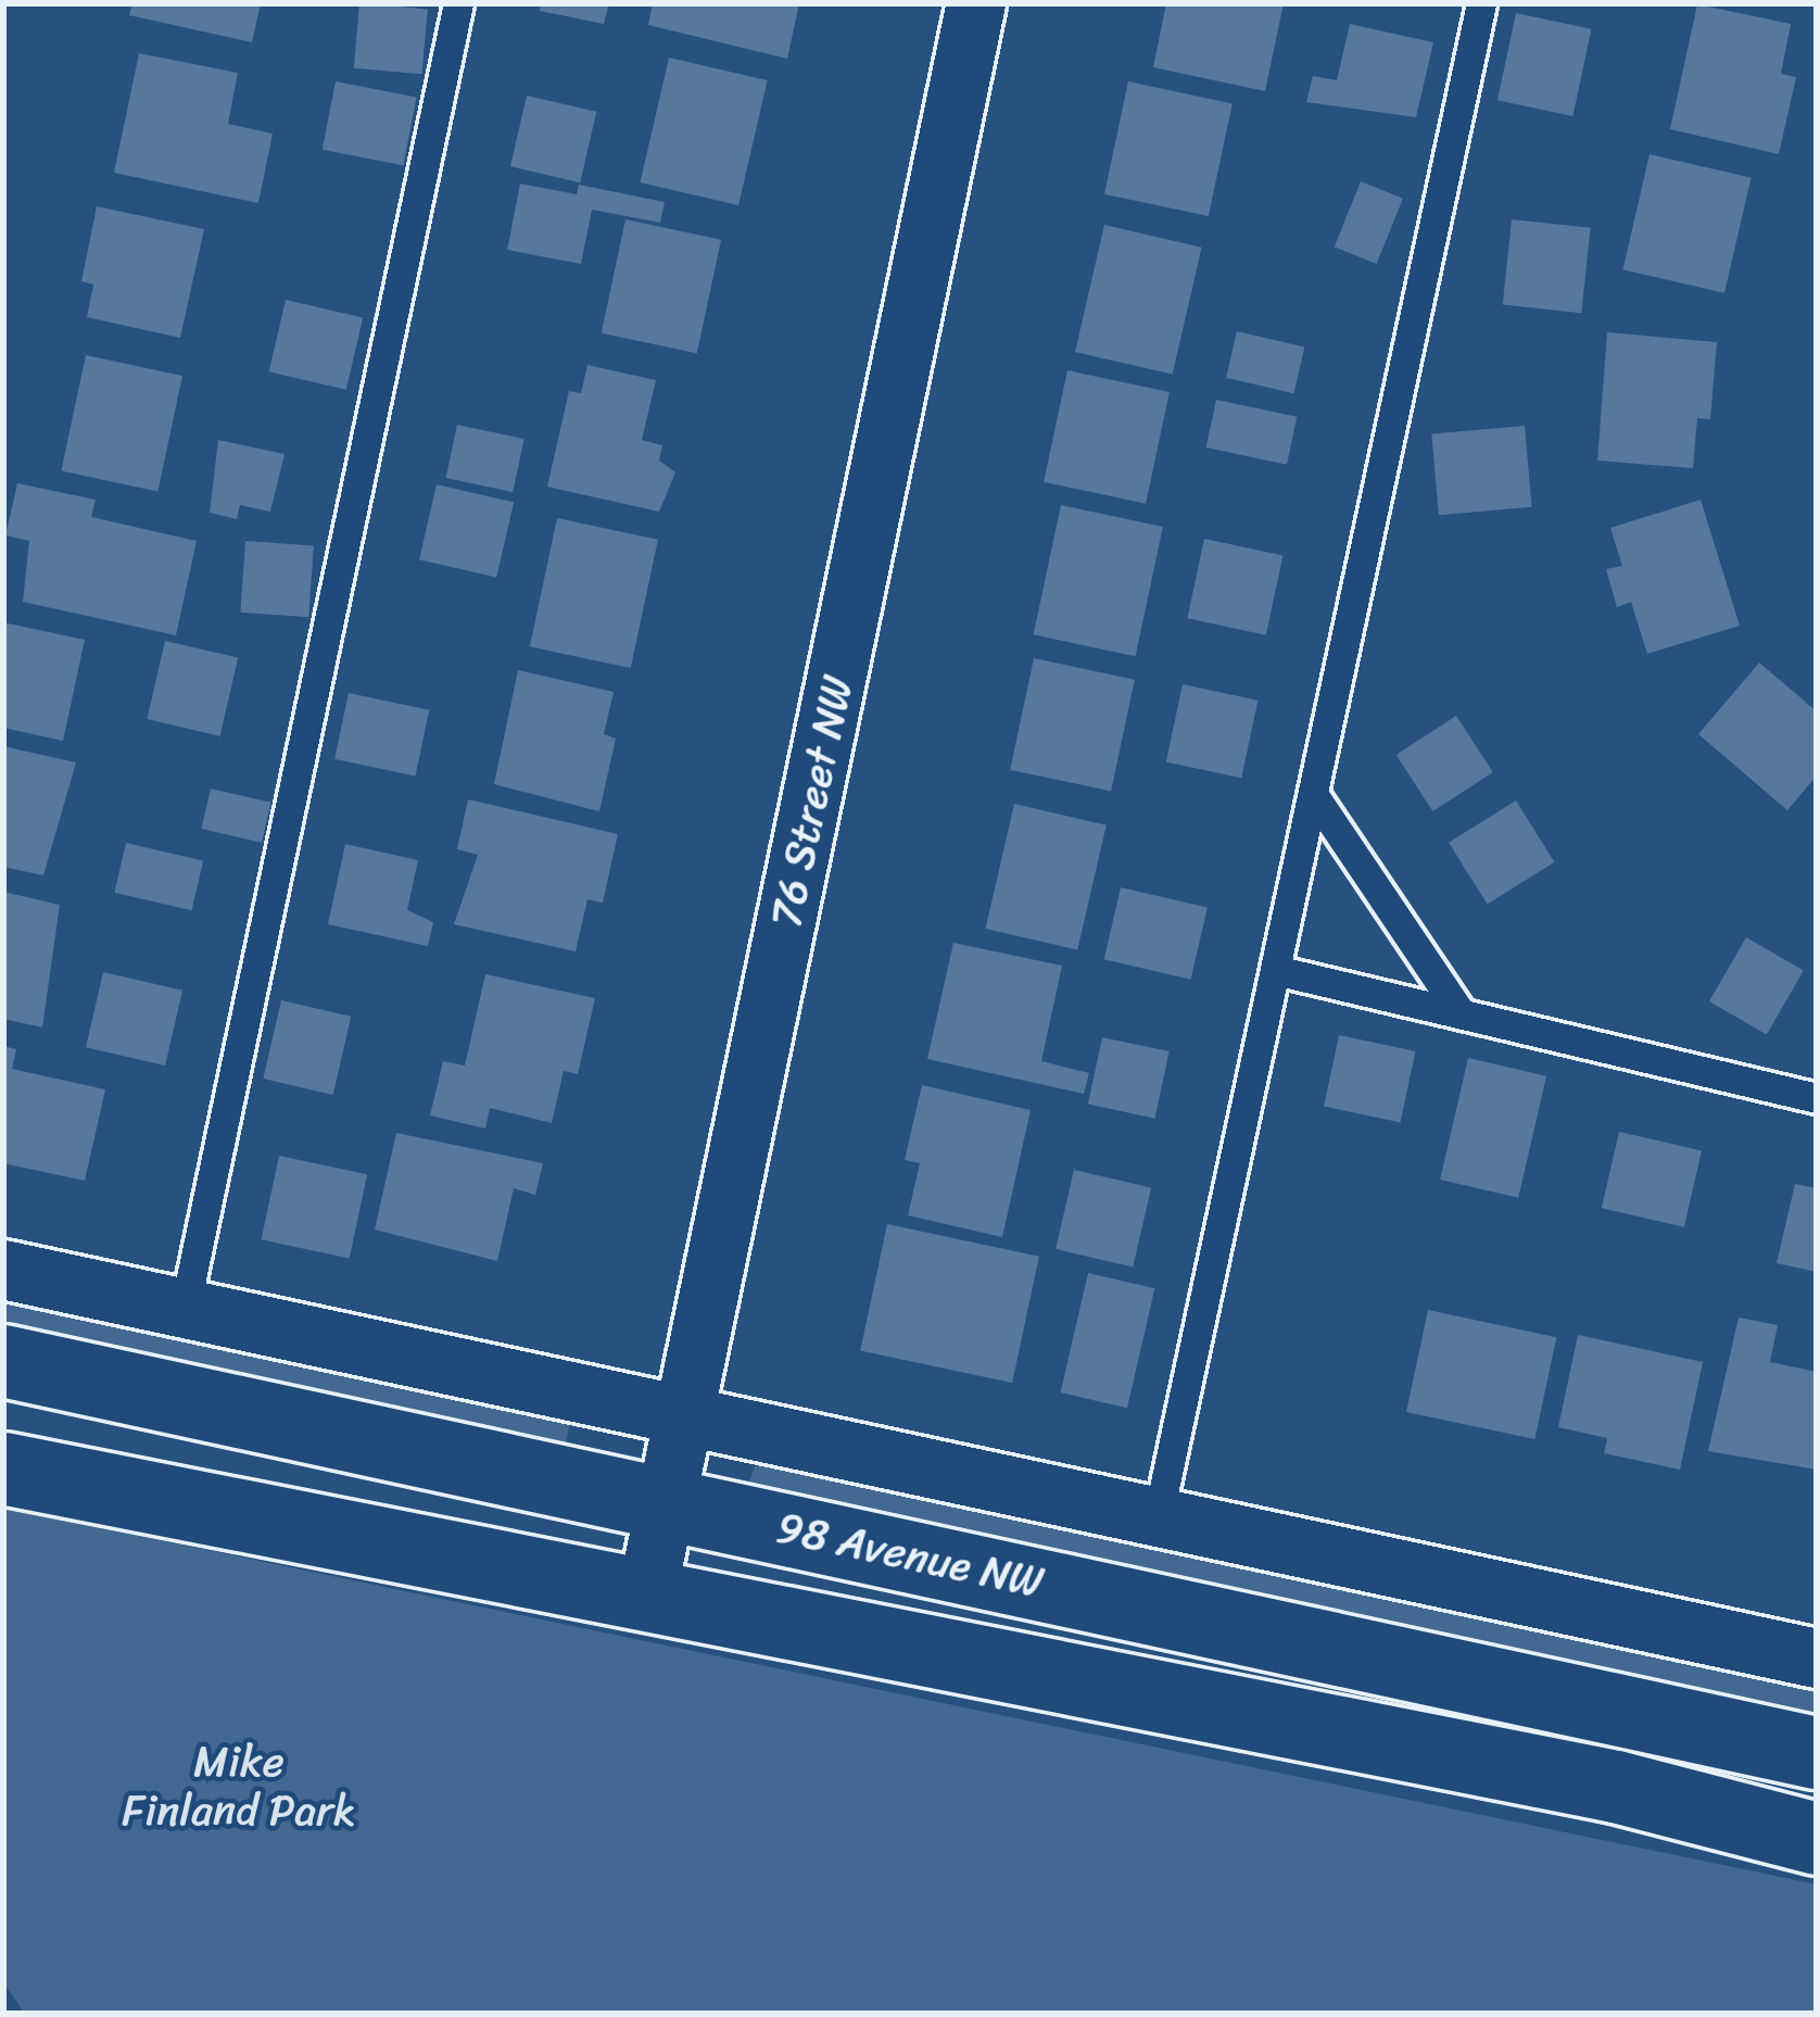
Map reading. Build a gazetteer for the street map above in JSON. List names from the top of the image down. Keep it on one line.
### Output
{"streets":{"main road":["98 Avenue NW"],"street":["76 Street NW"]},"crossings":[["76 Street NW","98 Avenue NW"]],"parks":["Mike Finland Park"]}
